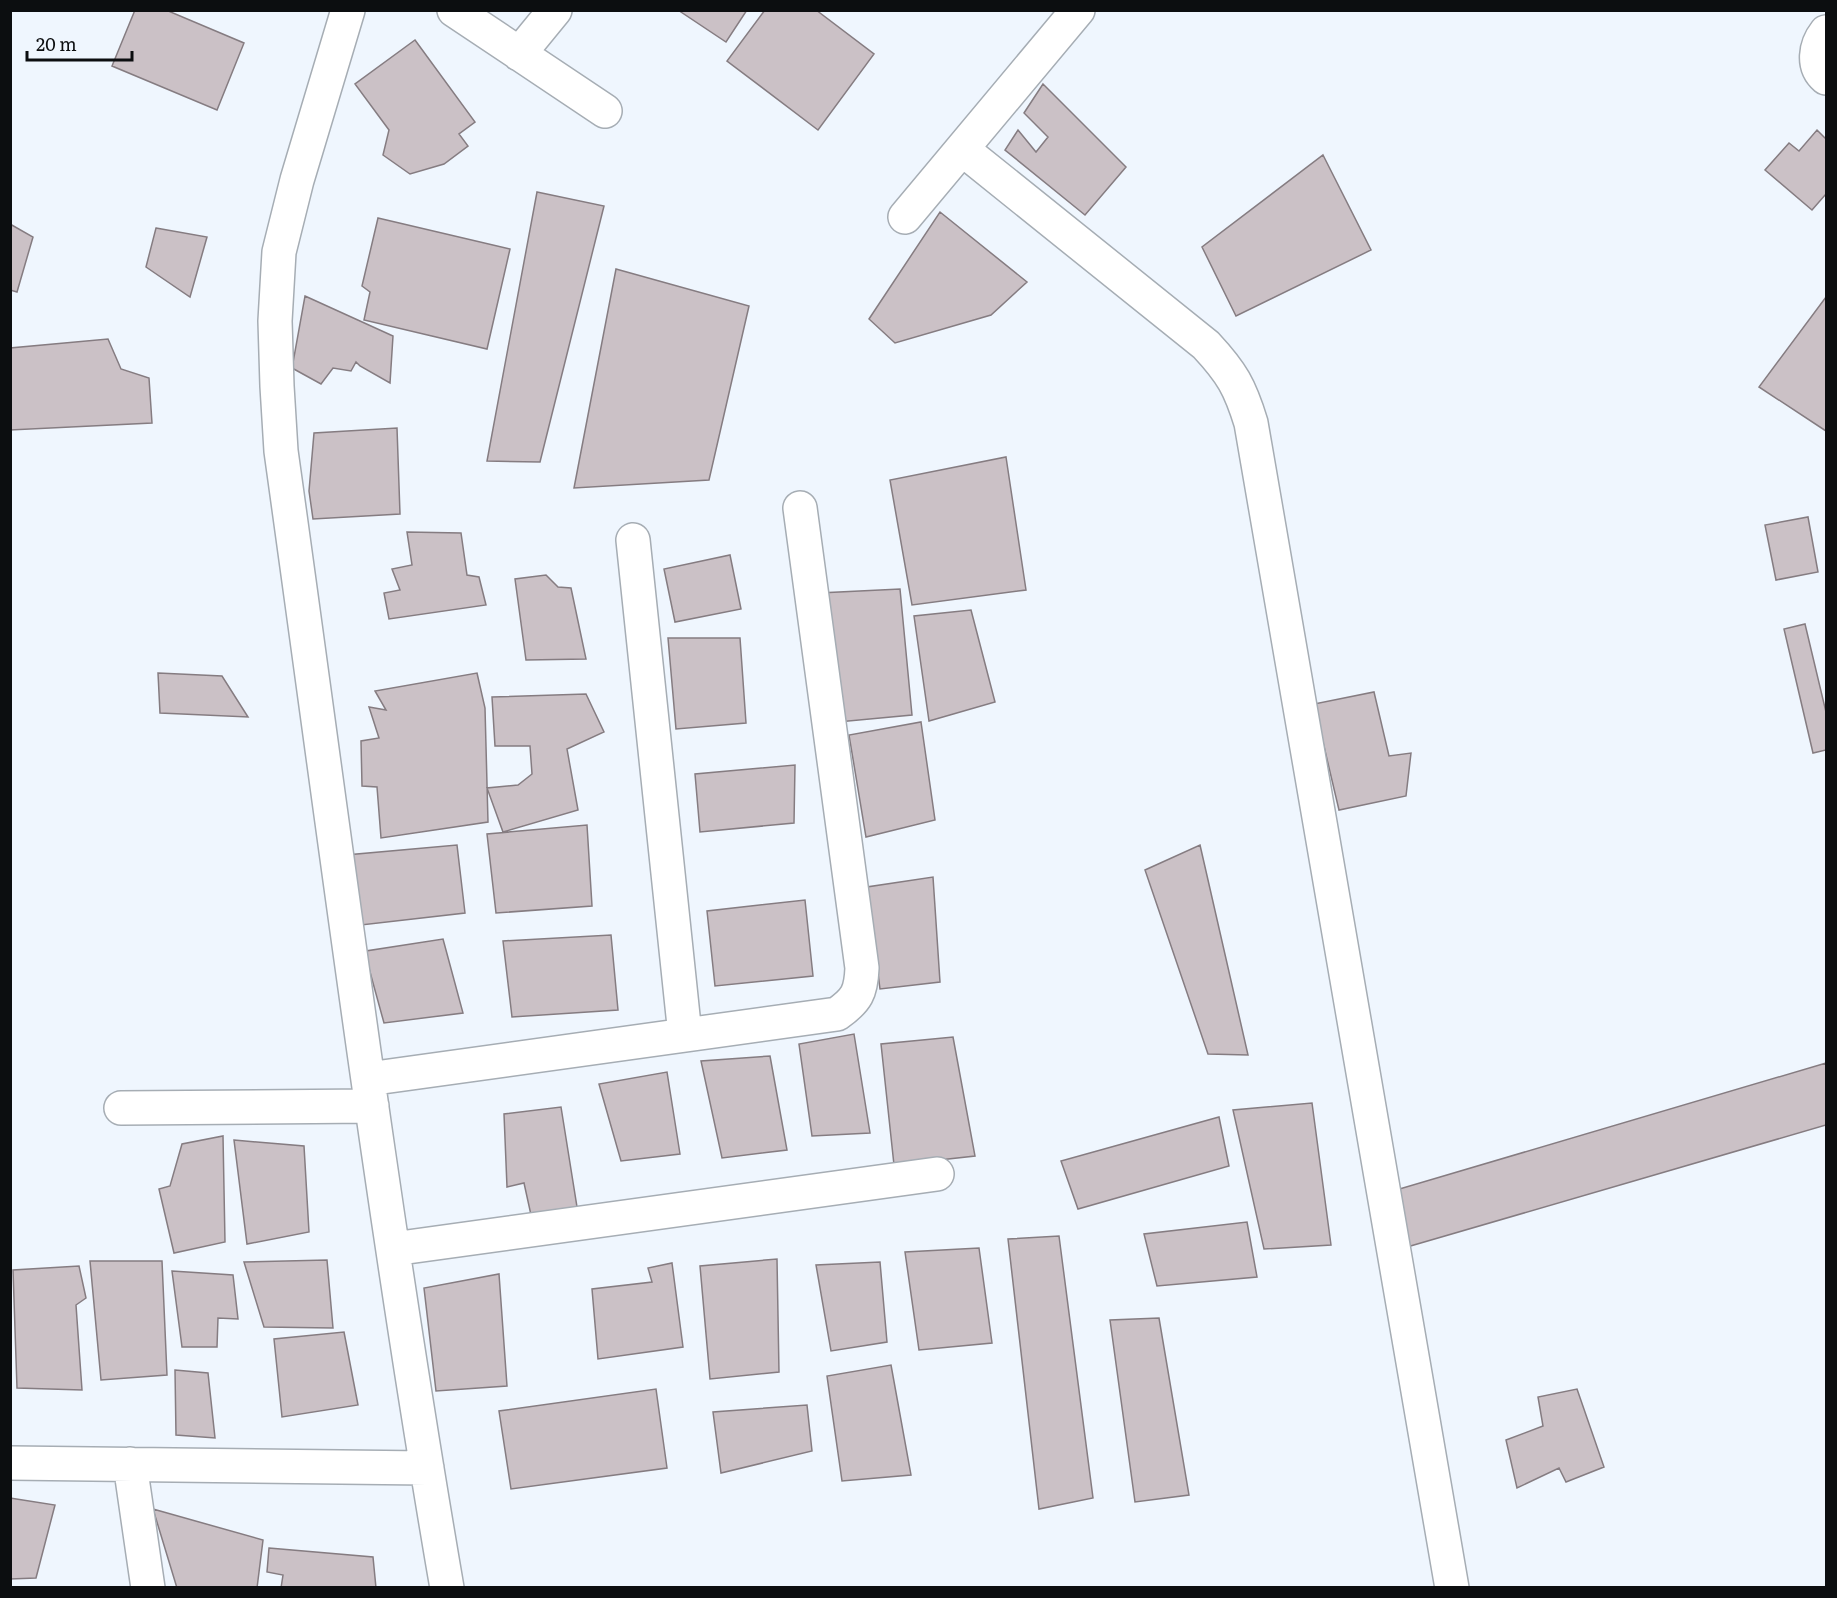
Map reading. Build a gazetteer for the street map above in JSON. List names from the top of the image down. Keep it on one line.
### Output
{"scale_bar":"20 m"}
